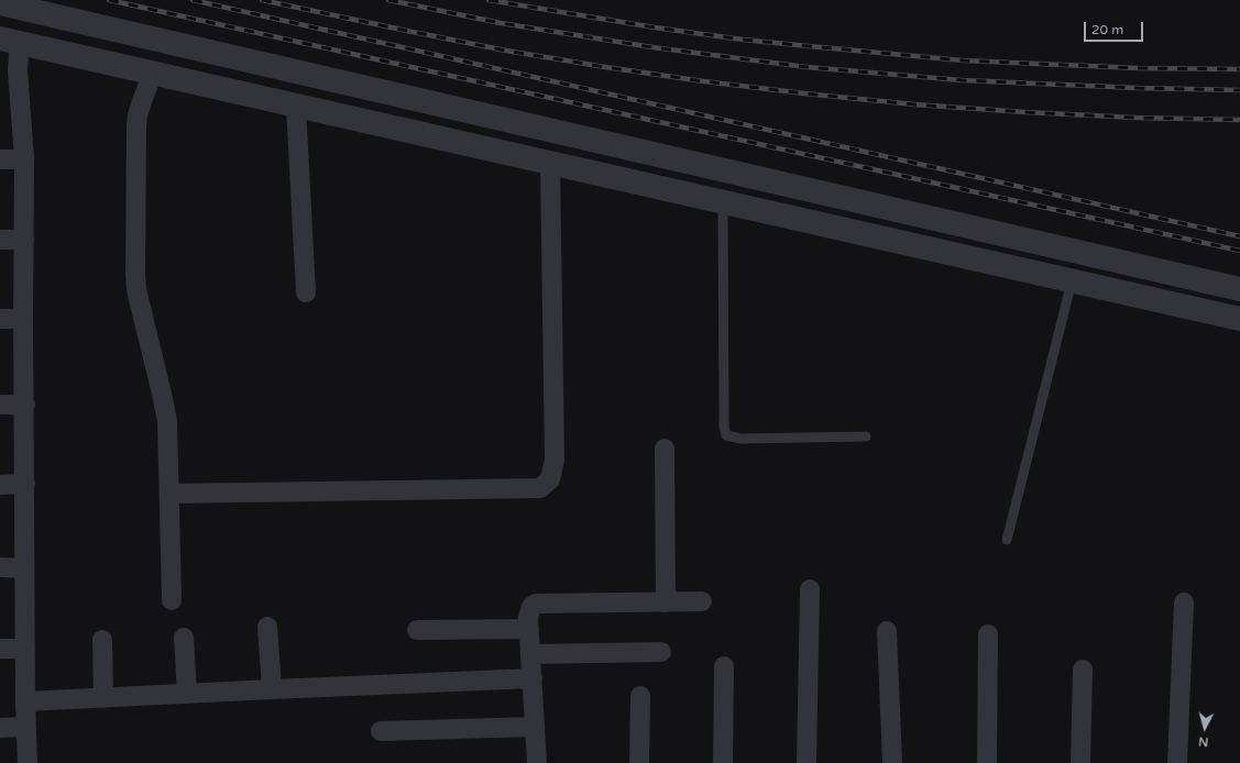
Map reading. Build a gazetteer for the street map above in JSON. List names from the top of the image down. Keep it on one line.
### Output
{"scale_bar":"20 m","north":"bottom"}
